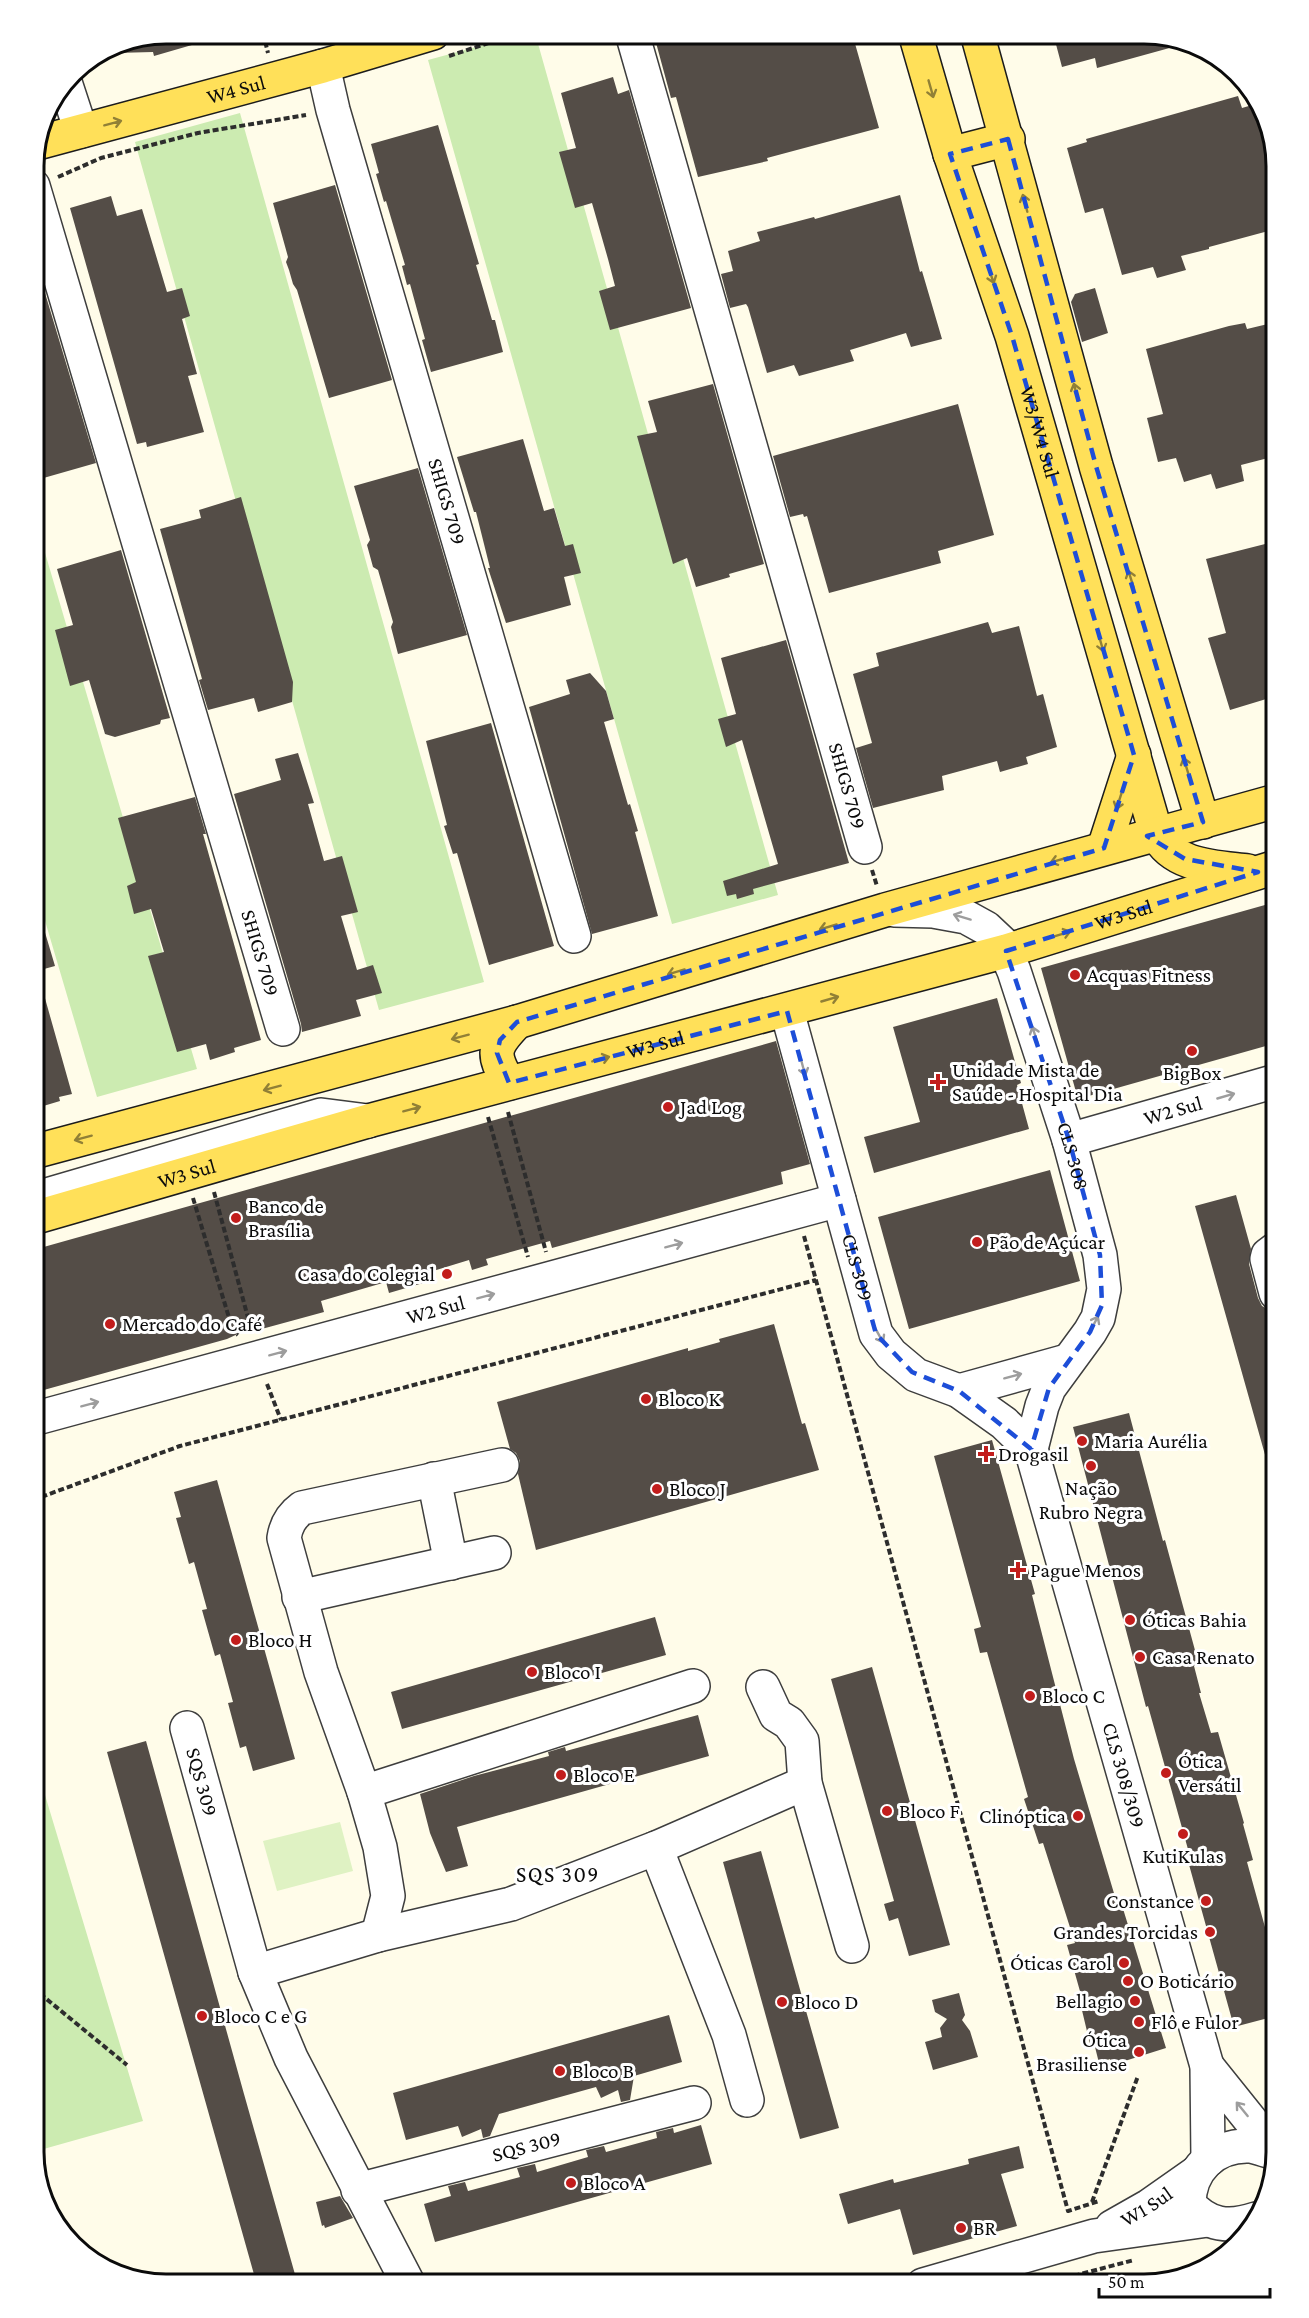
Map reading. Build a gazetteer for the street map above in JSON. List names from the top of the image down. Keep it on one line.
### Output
{"streets":{"main road":["W4 Sul","W3/W4 Sul","W3 Sul"],"street":["SHIGS 709","W2 Sul","CLS 308","CLS 309","CLS 308/309","SQS 309","W1 Sul"]},"crossings":[["W4 Sul","SHIGS 709"],["W3 Sul","CLS 308"],["W3 Sul","CLS 309"],["W2 Sul","CLS 308"],["W2 Sul","CLS 309"],["CLS 308","CLS 309"],["CLS 308","CLS 308/309"],["CLS 309","CLS 308/309"],["CLS 308/309","W1 Sul"]],"one_way":["W4 Sul","CLS 308","CLS 309"],"districts":["SQS 309"],"places":{"other":["Acquas Fitness","BigBox","Jad Log","Banco de Brasília","Pão de Açúcar","Casa do Colegial","Mercado do Café","Bloco K","Maria Aurélia","Nação Rubro Negra","Bloco J","Óticas Bahia","Bloco H","Casa Renato","Bloco I","Bloco C","Ótica Versátil","Bloco E","Bloco F","Clinóptica","KutiKulas","Constance","Grandes Torcidas","Óticas Carol","O Boticário","Bellagio","Bloco D","Bloco C e G","Flô e Fulor","Ótica Brasiliense","Bloco B","Bloco A","BR"],"health":["Unidade Mista de Saúde - Hospital Dia","Drogasil","Pague Menos"]},"scale_bar":"50 m"}
